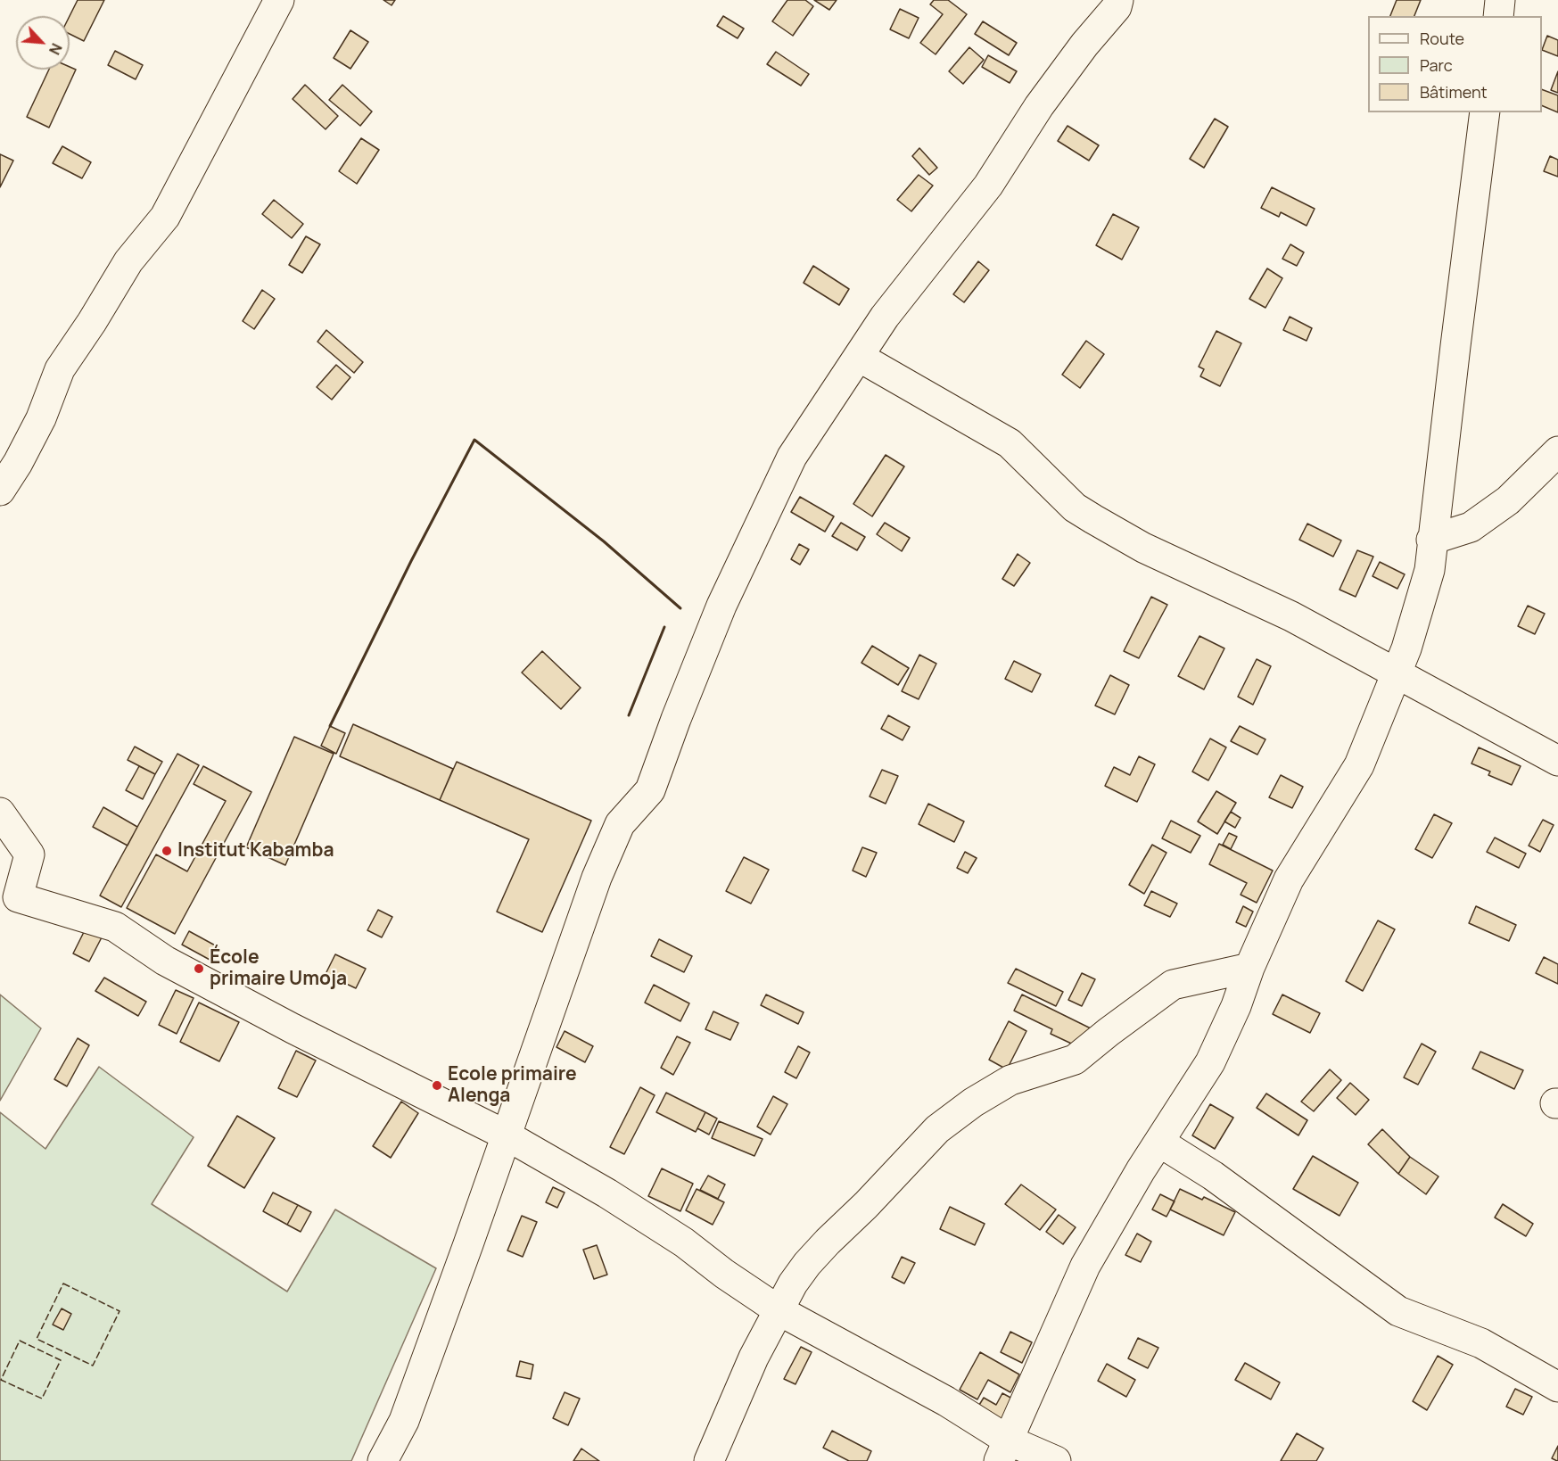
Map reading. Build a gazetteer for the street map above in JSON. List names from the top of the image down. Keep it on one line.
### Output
{"places":["Institut Kabamba","École primaire Umoja","Ecole primaire Alenga"],"legend":["Route","Parc","Bâtiment"],"north":"bottom right"}
